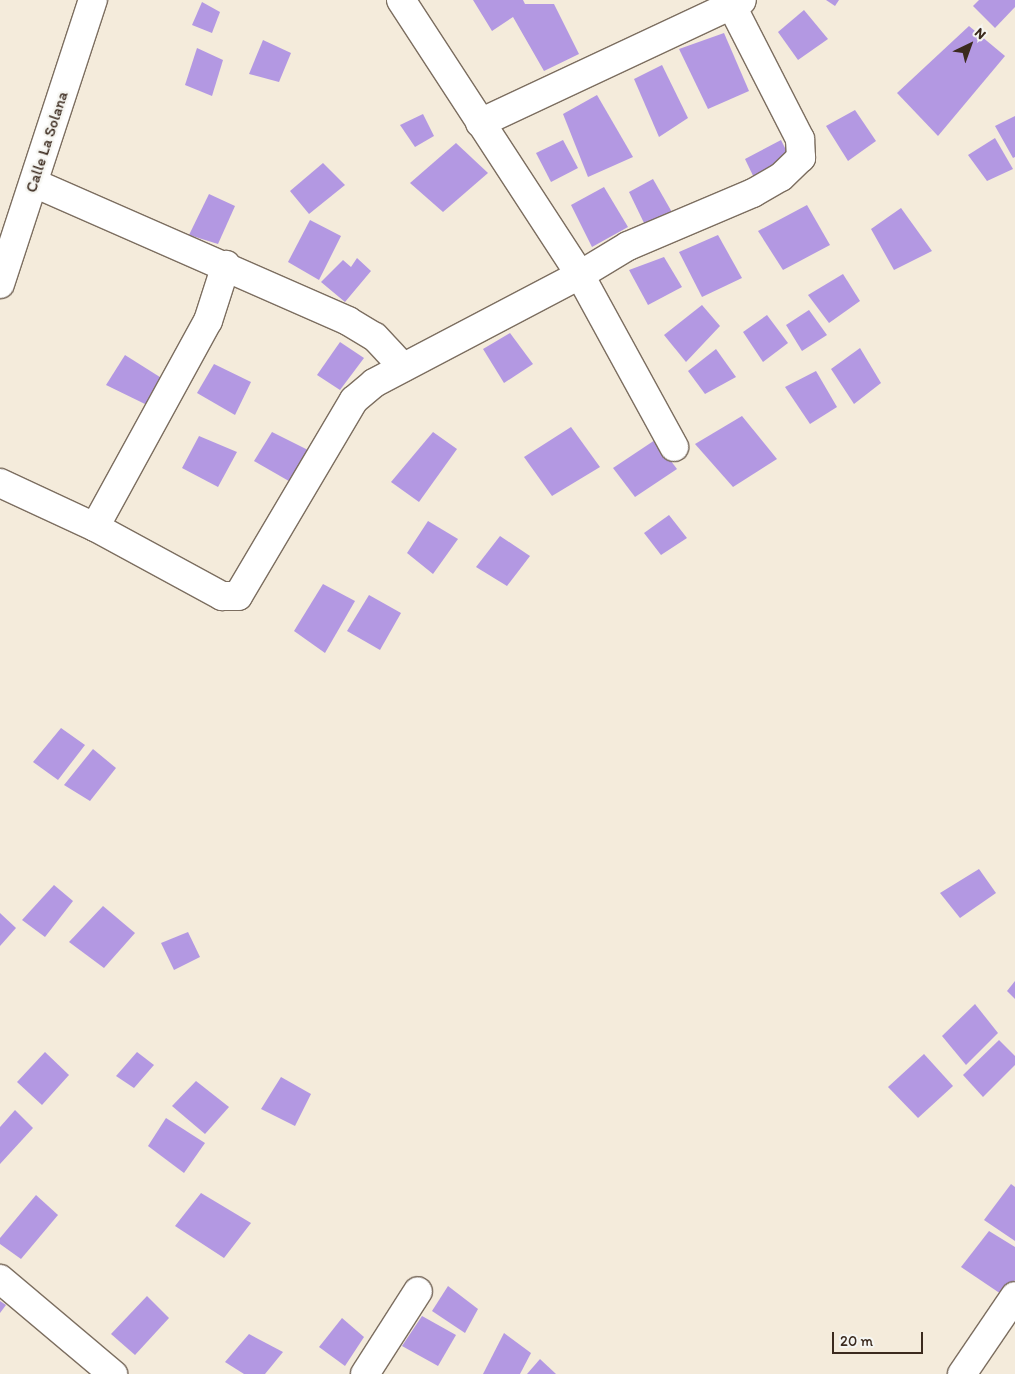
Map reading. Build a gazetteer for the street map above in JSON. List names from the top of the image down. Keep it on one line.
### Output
{"streets":{"street":["Calle La Solana"]},"scale_bar":"20 m","north":"top right"}
